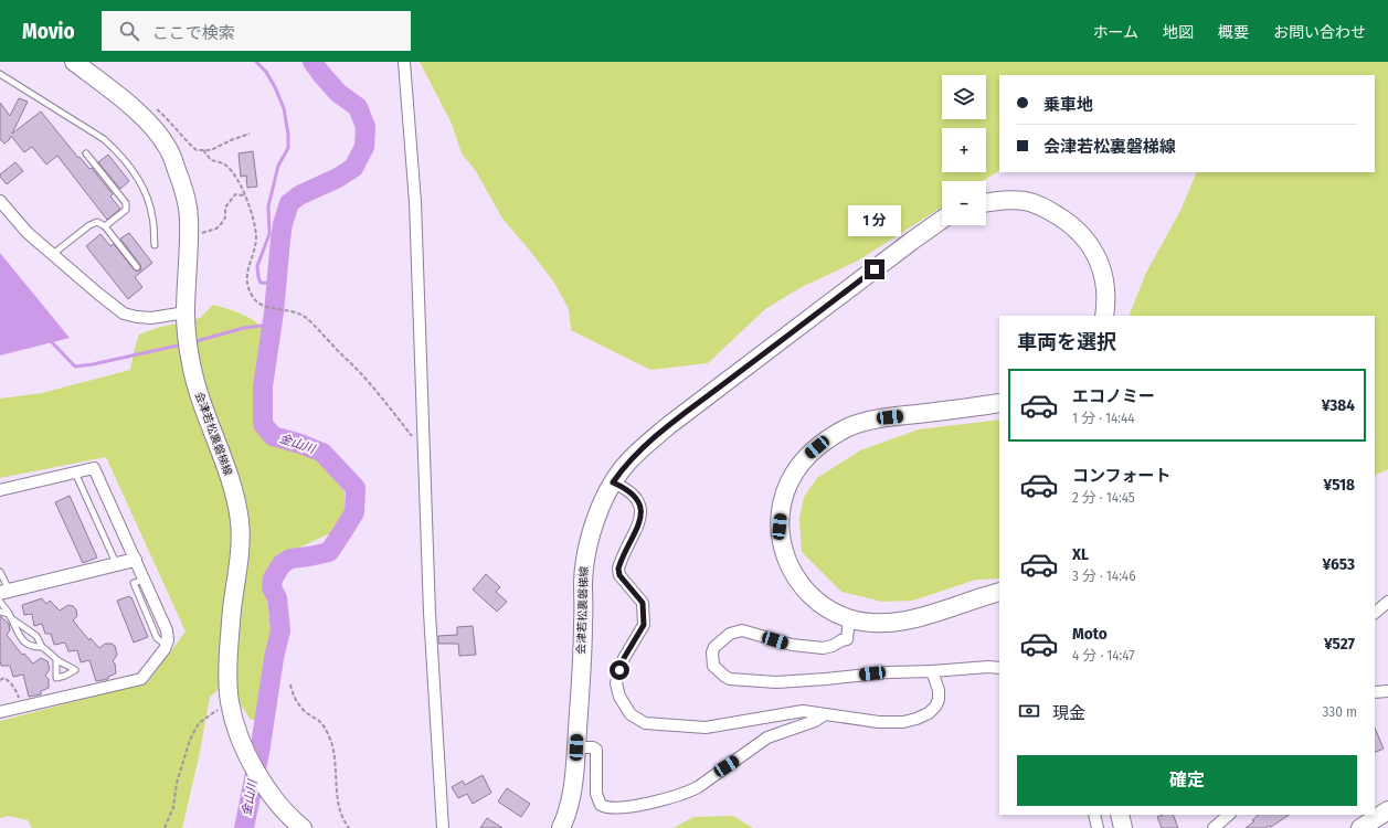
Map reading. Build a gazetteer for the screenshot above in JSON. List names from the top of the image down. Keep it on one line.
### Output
{"streets":{"main road":["会津若松裏磐梯線"]},"water":["金山川"],"page":{"header":"Movio","search":"ここで検索","nav":["ホーム","地図","概要","お問い合わせ"],"map_buttons":["+","−"],"banner":["乗車地","会津若松裏磐梯線"],"bubble":"1 分","heading":"車両を選択","list":[{"name":"エコノミー","note":"1 分 · 14:44","value":"¥384"},{"name":"コンフォート","note":"2 分 · 14:45","value":"¥518"},{"name":"XL","note":"3 分 · 14:46","value":"¥653"},{"name":"Moto","note":"4 分 · 14:47","value":"¥527"}],"pay":["現金","330 m"],"buttons":"確定"}}
